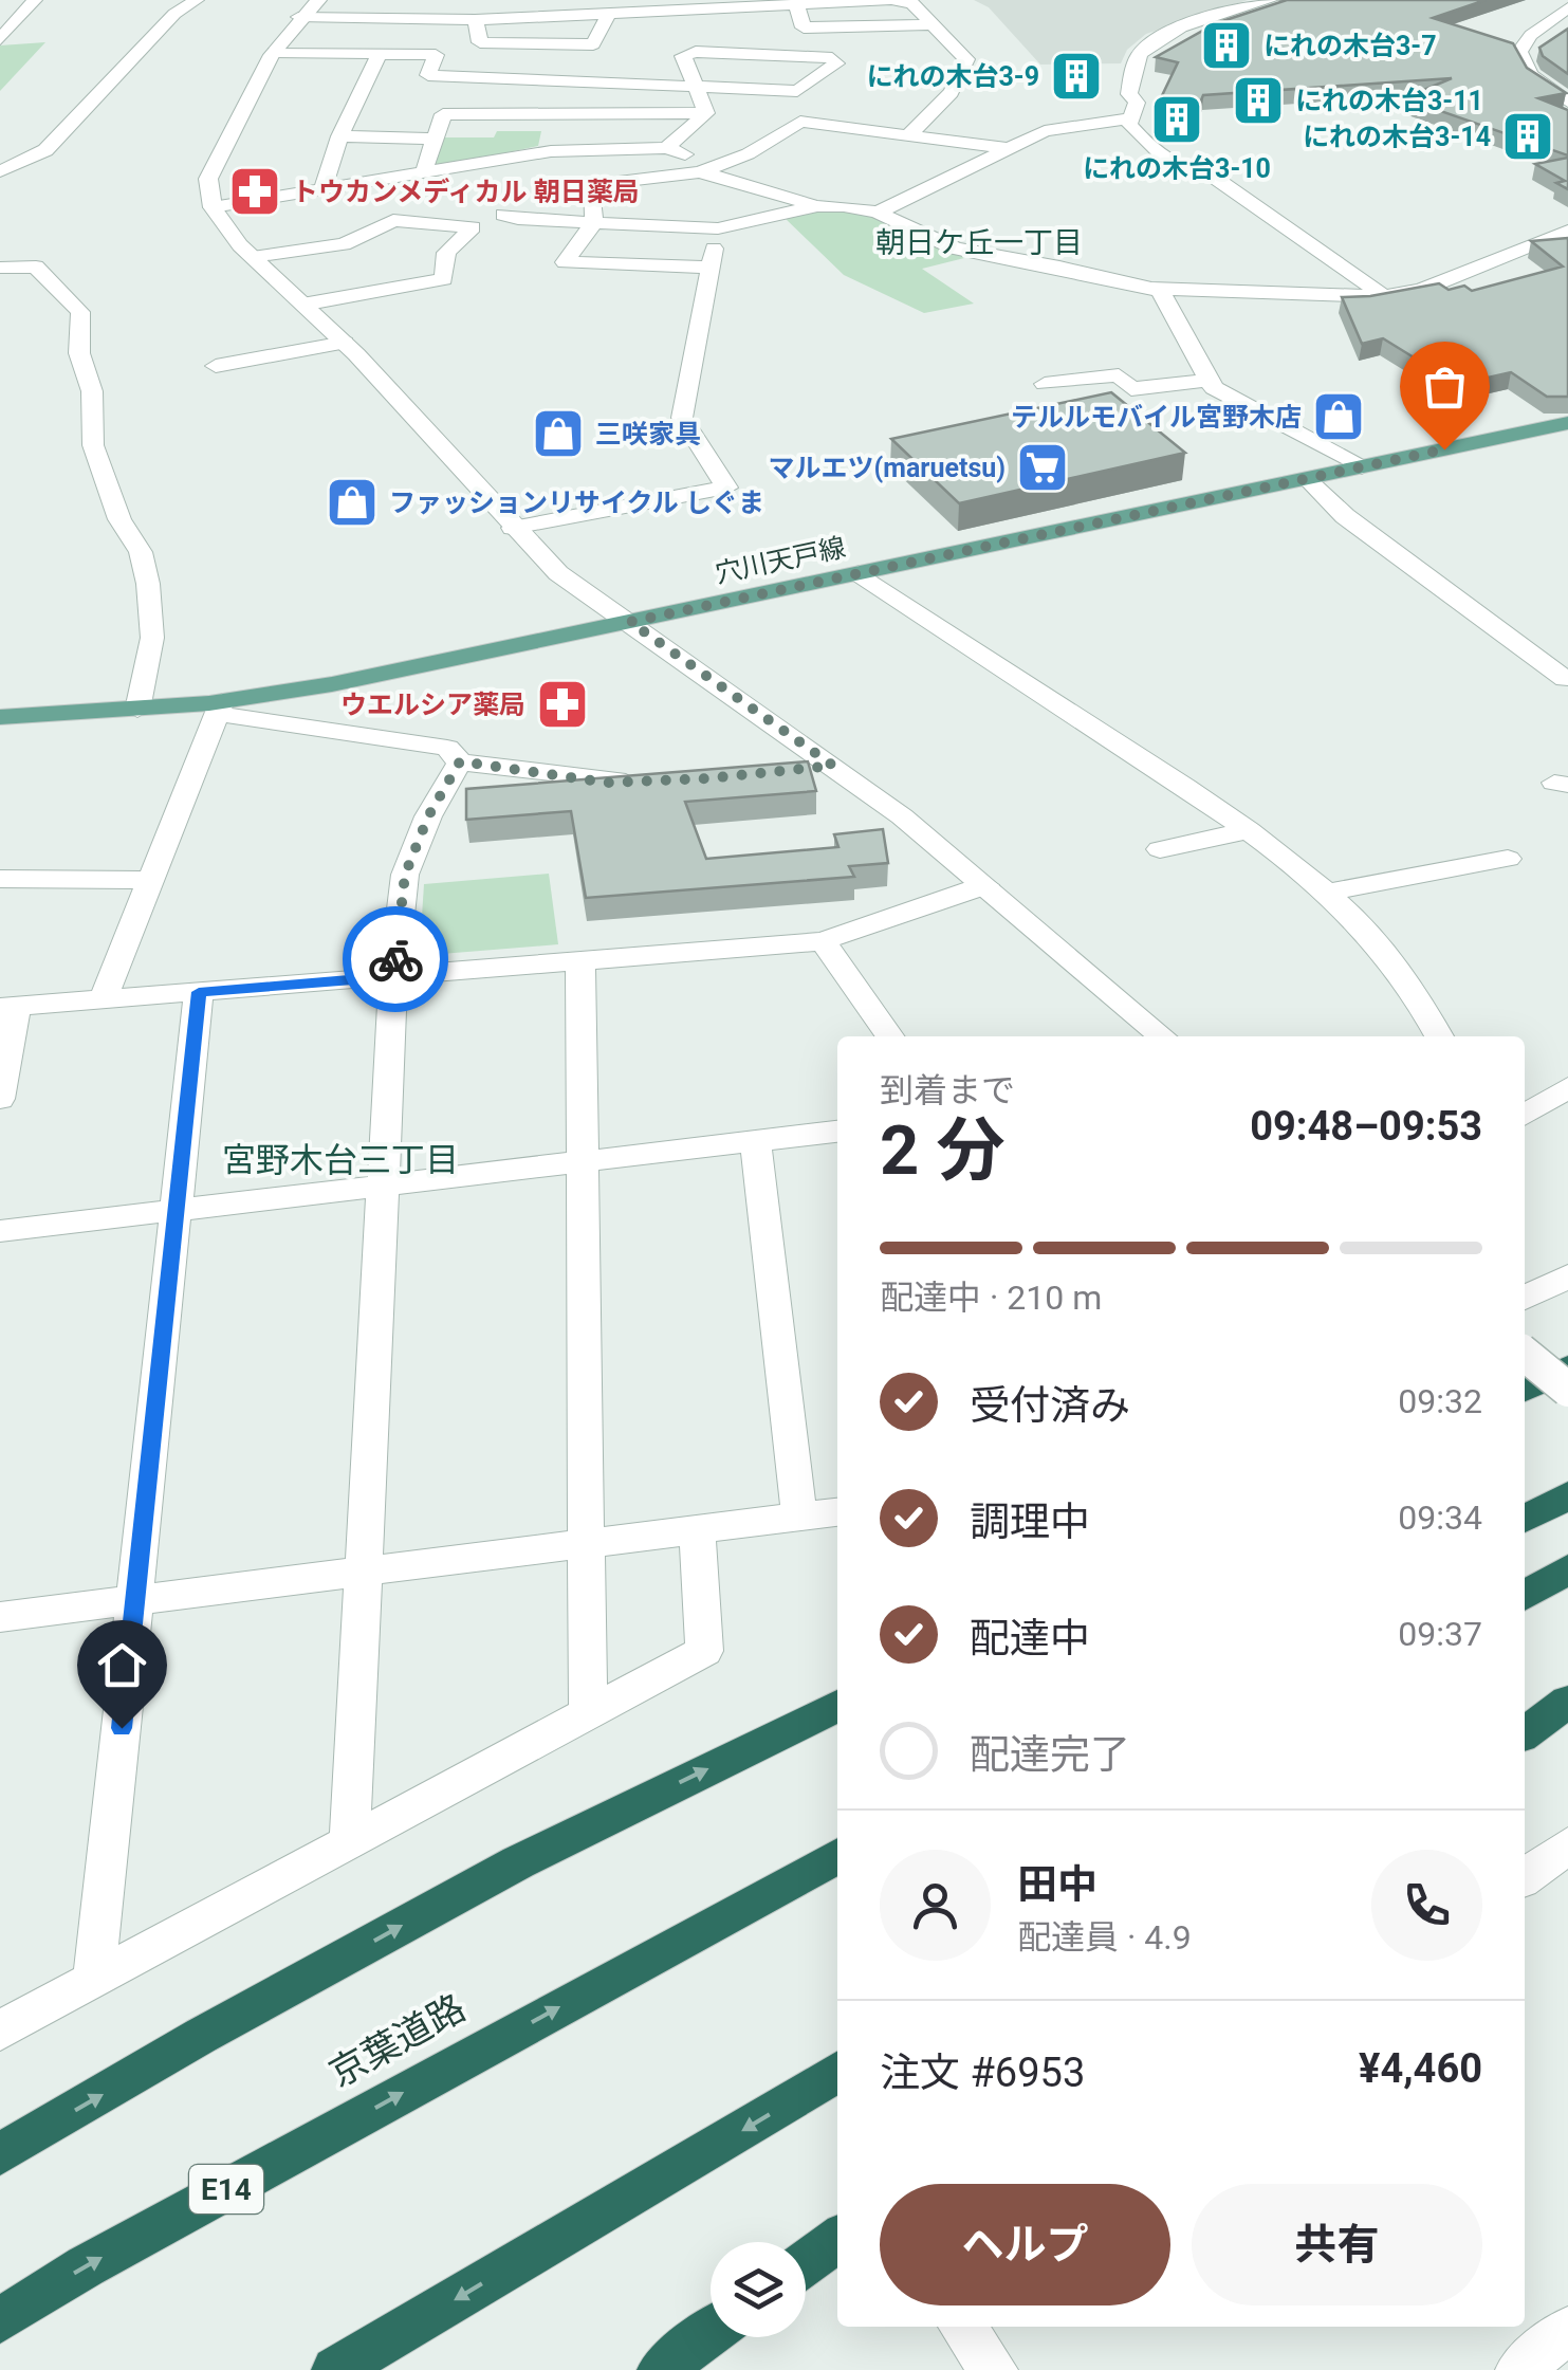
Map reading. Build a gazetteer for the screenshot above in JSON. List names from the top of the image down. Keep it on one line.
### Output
{"streets":{"highway":["京葉道路","E14"],"main road":["穴川天戸線"]},"districts":["朝日ケ丘一丁目","宮野木台三丁目"],"places":{"building":["にれの木台3-7","にれの木台3-9","にれの木台3-11","にれの木台3-10","にれの木台3-14"],"pharmacy":["トウカンメディカル 朝日薬局","ウエルシア薬局"],"shop":["テルルモバイル宮野木店","三咲家具","ファッションリサイクル しぐま"],"supermarket":["マルエツ(maruetsu)"]},"page":{"heading":["2 分","到着まで","09:48–09:53"],"panel":["田中","配達員 · 4.9","注文 #6953","¥4,460"],"bar":"配達中 · 210 m","list":[["受付済み","09:32"],["調理中","09:34"],["配達中","09:37"],"配達完了"],"buttons":["ヘルプ","共有"]}}
